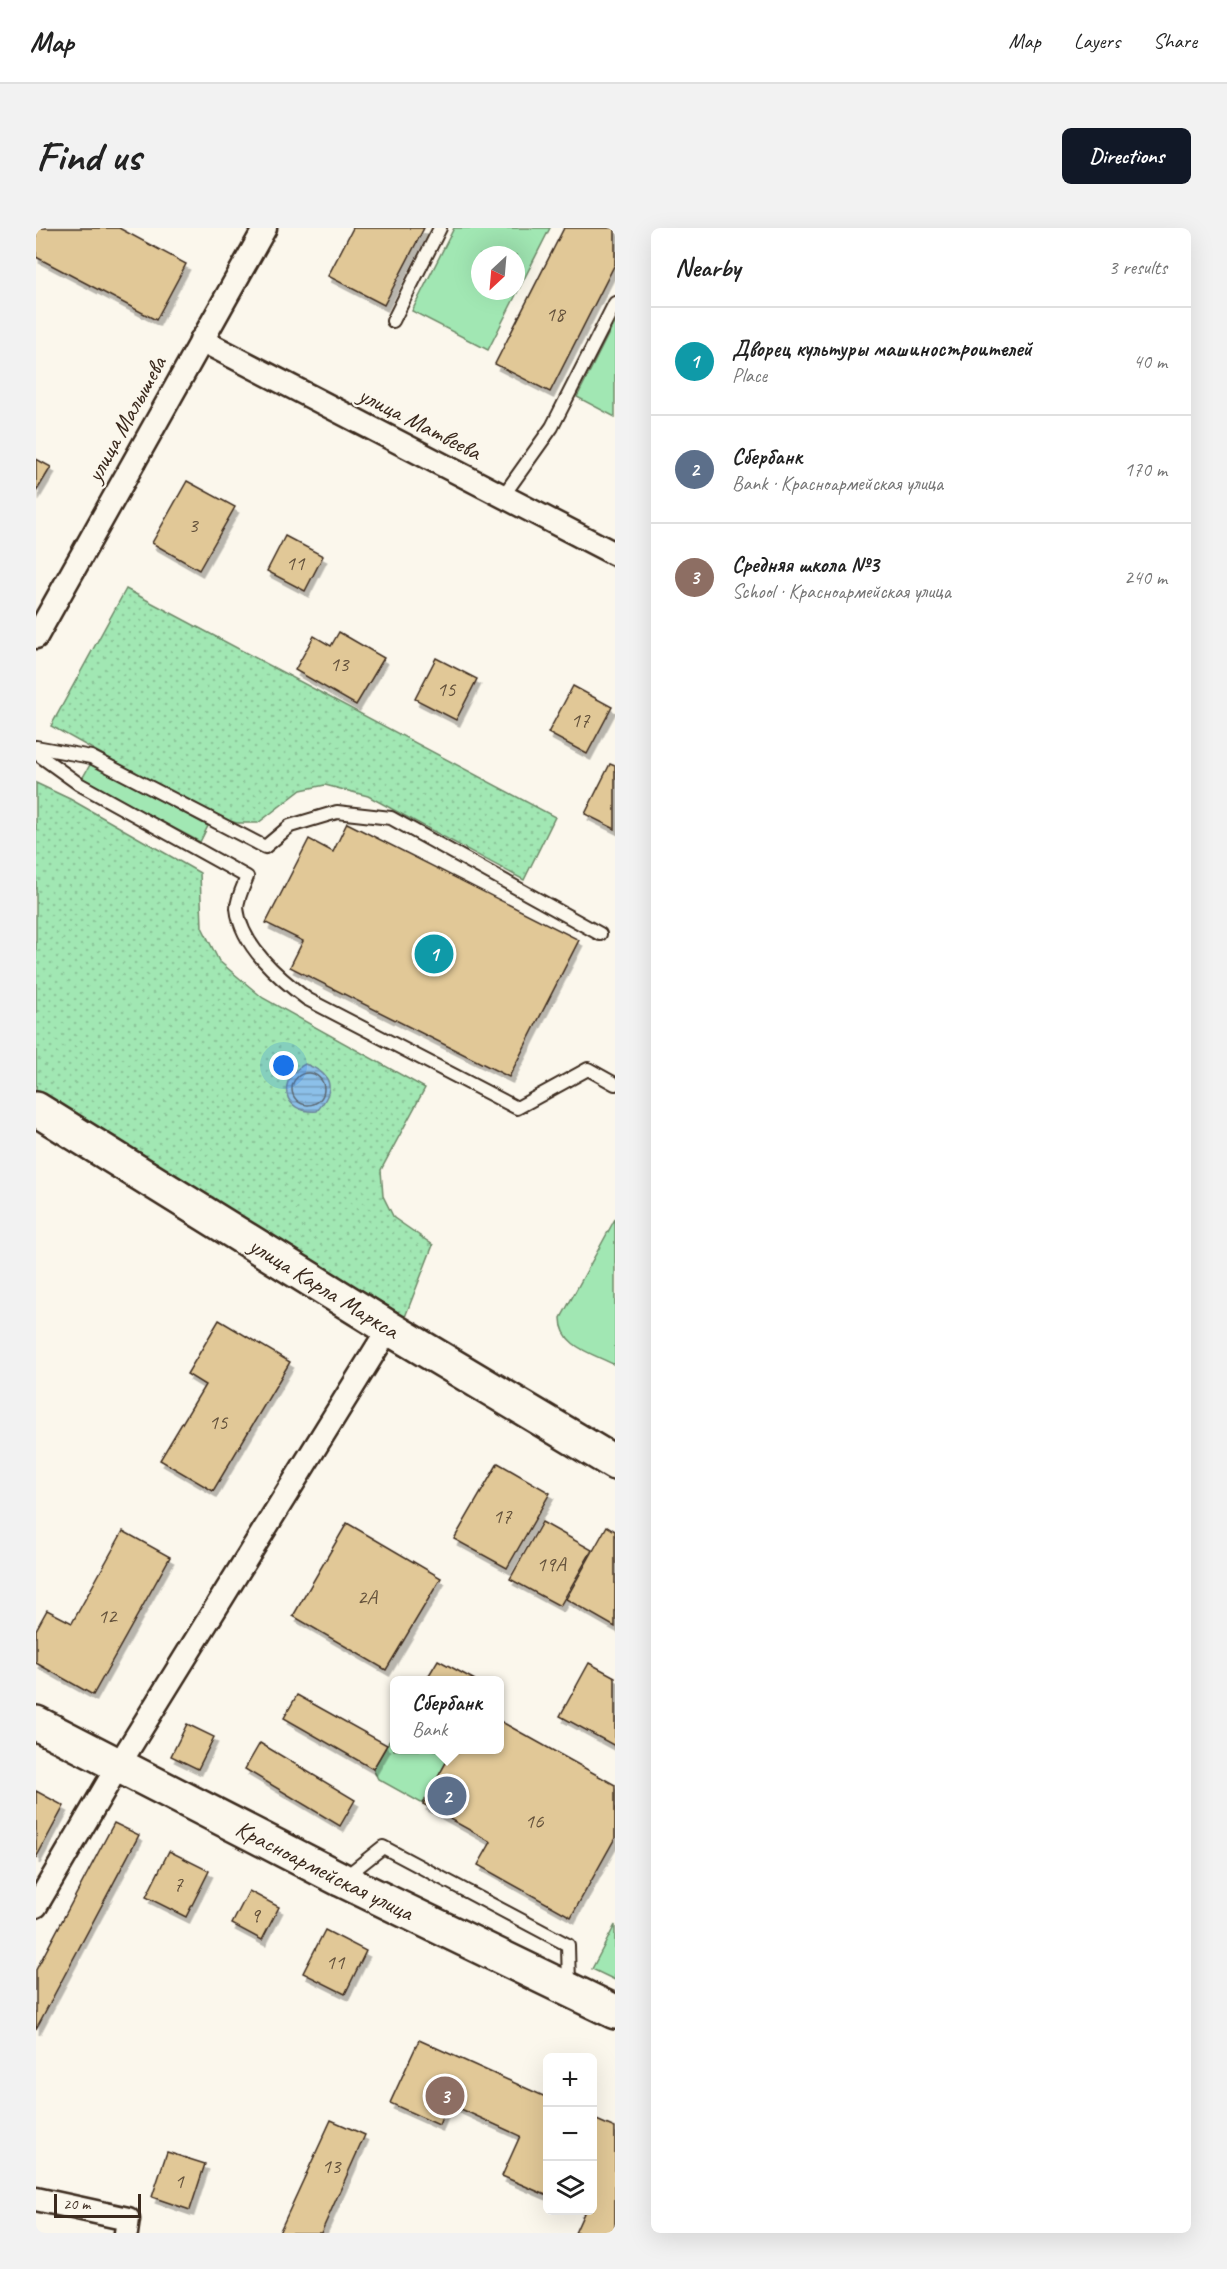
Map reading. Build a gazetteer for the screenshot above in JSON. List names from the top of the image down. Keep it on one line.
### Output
{"streets":{"main road":["улица Карла Маркса","Красноармейская улица"],"street":["улица Малышева","улица Матвеева"]},"crossings":[["улица Малышева","улица Матвеева"]],"house_numbers":["18","3","11","13","15","17","15","17","19А","2А","12","16","7","9","11","13","1"],"scale_bar":"20 m","north":"bottom left","page":{"header":"Map","nav":["Map","Layers","Share"],"buttons":"Directions","title":"Find us","heading":["Nearby","3 results"],"list":[{"mark":"1","name":"Дворец культуры машиностроителей","note":"Place","value":"40 m"},{"mark":"2","name":"Сбербанк","note":"Bank · Красноармейская улица","value":"170 m"},{"mark":"3","name":"Средняя школа №3","note":"School · Красноармейская улица","value":"240 m"}],"pins":["1","2","3"],"popup":["Сбербанк","Bank"],"map_buttons":["+","−"],"scale":"20 m"}}
